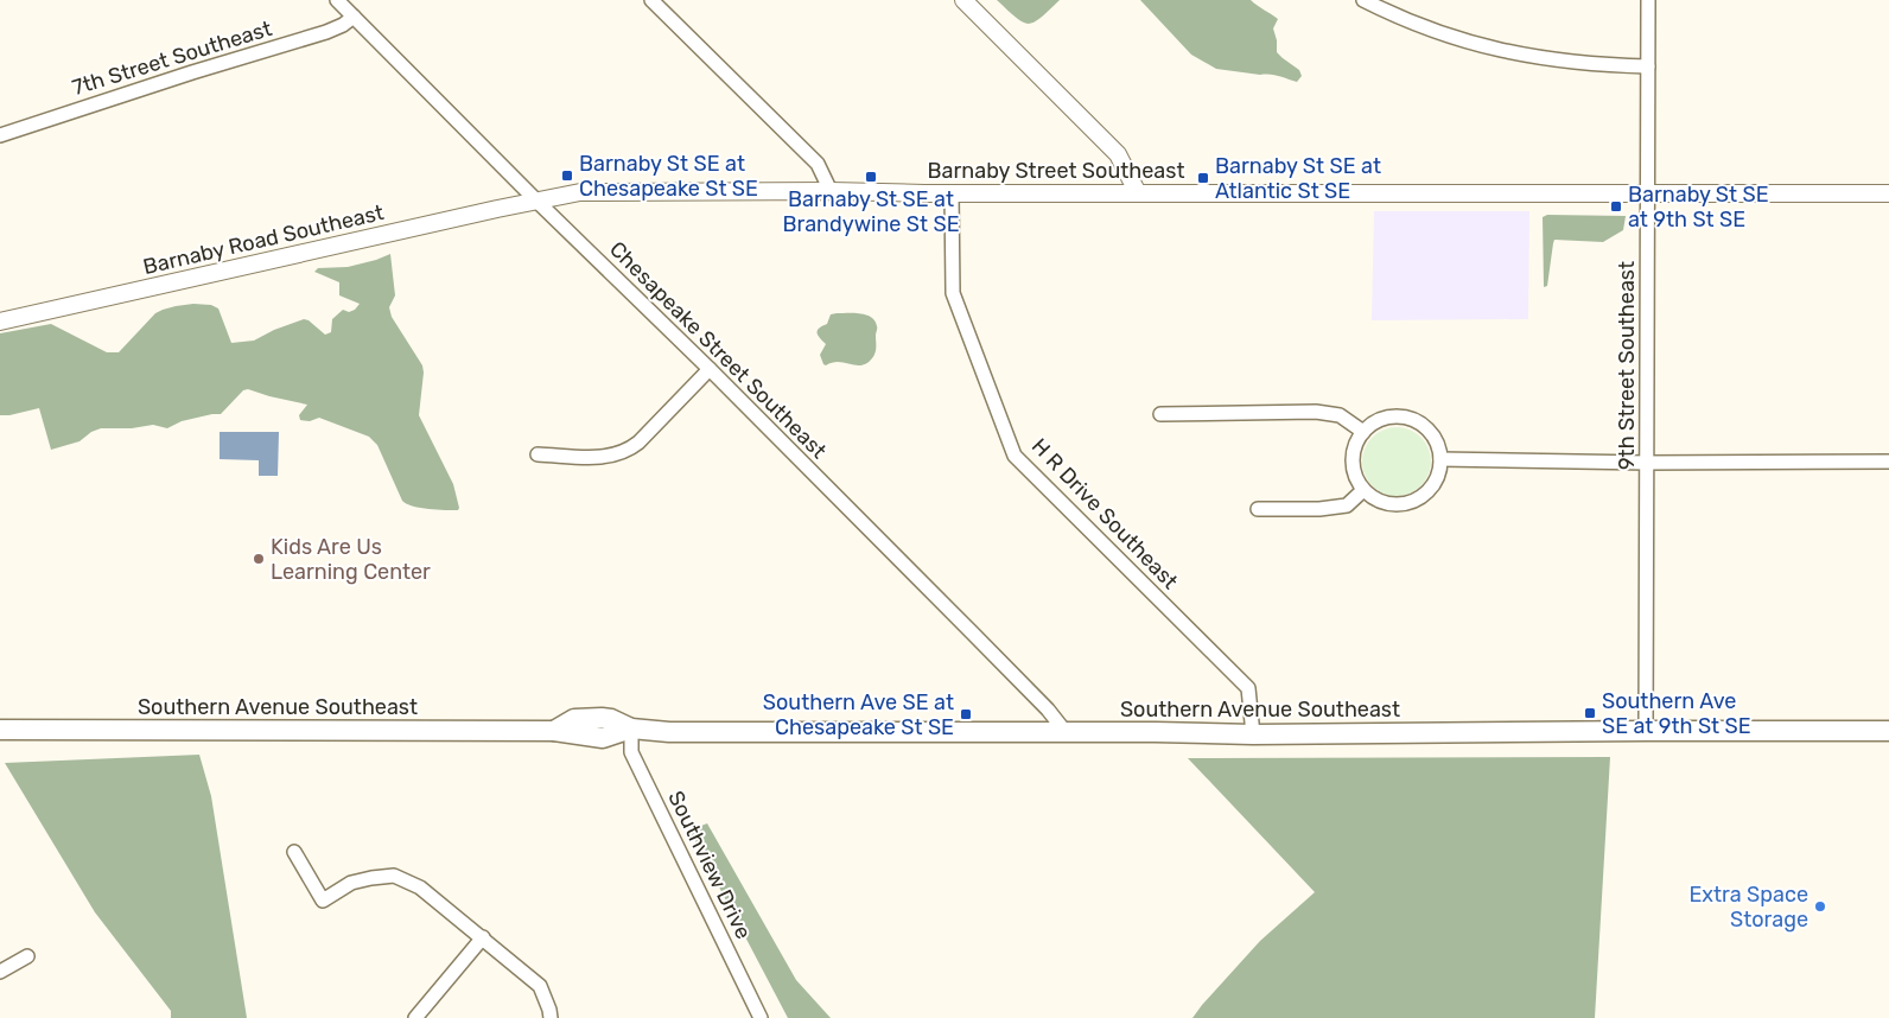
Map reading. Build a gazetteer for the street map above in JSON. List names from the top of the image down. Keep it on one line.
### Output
{"streets":{"main road":["Southern Avenue Southeast"],"street":["7th Street Southeast","Barnaby Street Southeast","Barnaby Road Southeast","Chesapeake Street Southeast","9th Street Southeast","H R Drive Southeast","Southview Drive"]},"crossings":[["7th Street Southeast","Chesapeake Street Southeast"],["Barnaby Street Southeast","Barnaby Road Southeast"],["Barnaby Street Southeast","Chesapeake Street Southeast"],["Barnaby Street Southeast","9th Street Southeast"],["Barnaby Street Southeast","H R Drive Southeast"],["Barnaby Road Southeast","Chesapeake Street Southeast"],["Chesapeake Street Southeast","Southern Avenue Southeast"],["9th Street Southeast","Southern Avenue Southeast"],["H R Drive Southeast","Southern Avenue Southeast"],["Southern Avenue Southeast","Southview Drive"]],"places":{"transit":["Barnaby St SE at Chesapeake St SE","Barnaby St SE at Brandywine St SE","Barnaby St SE at Atlantic St SE","Barnaby St SE at 9th St SE","Southern Ave SE at 9th St SE","Southern Ave SE at Chesapeake St SE"],"other":["Kids Are Us Learning Center","Extra Space Storage"]}}
